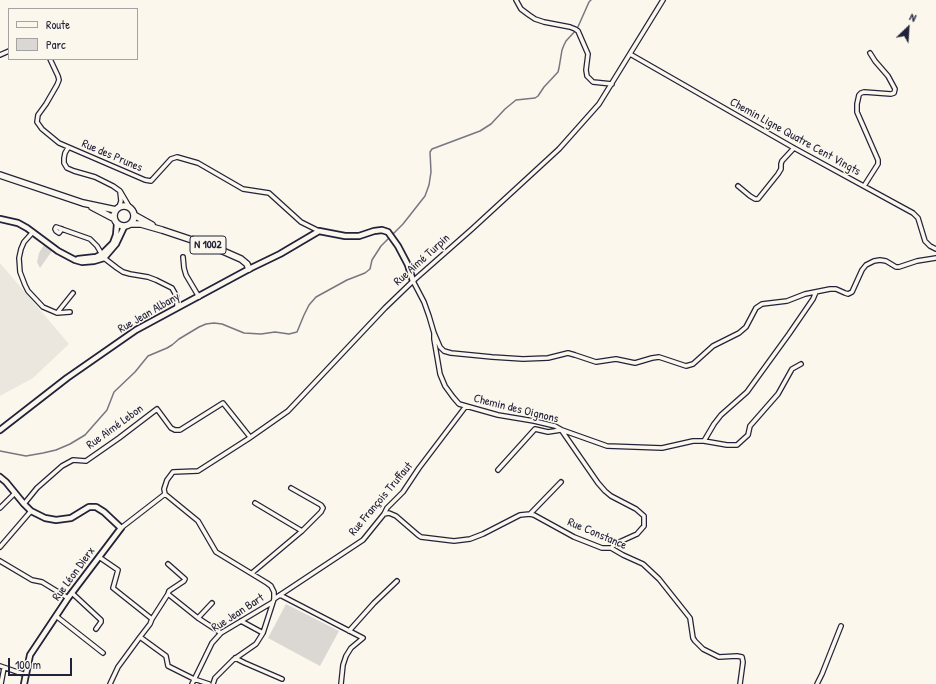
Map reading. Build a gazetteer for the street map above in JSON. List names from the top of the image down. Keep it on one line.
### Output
{"streets":{"main road":["N 1002"],"street":["Chemin Ligne Quatre Cent Vingts","Rue des Prunes","Rue Aimé Turpin","Rue Jean Albany","Chemin des Oignons","Rue Aimé Lebon","Rue François Truffaut","Rue Constance","Rue Léon Dierx","Rue Jean Bart"]},"crossings":[["Chemin Ligne Quatre Cent Vingts","Rue Aimé Turpin"],["Rue des Prunes","Rue Aimé Turpin"],["Rue des Prunes","Rue Jean Albany"],["Rue des Prunes","Chemin des Oignons"],["N 1002","Rue Jean Albany"],["Rue Aimé Turpin","Chemin des Oignons"],["Rue Aimé Turpin","Rue Aimé Lebon"],["Rue Aimé Turpin","Rue Léon Dierx"],["Chemin des Oignons","Rue François Truffaut"],["Rue François Truffaut","Rue Jean Bart"]],"legend":["Route","Parc"],"scale_bar":"100 m","north":"top right"}
